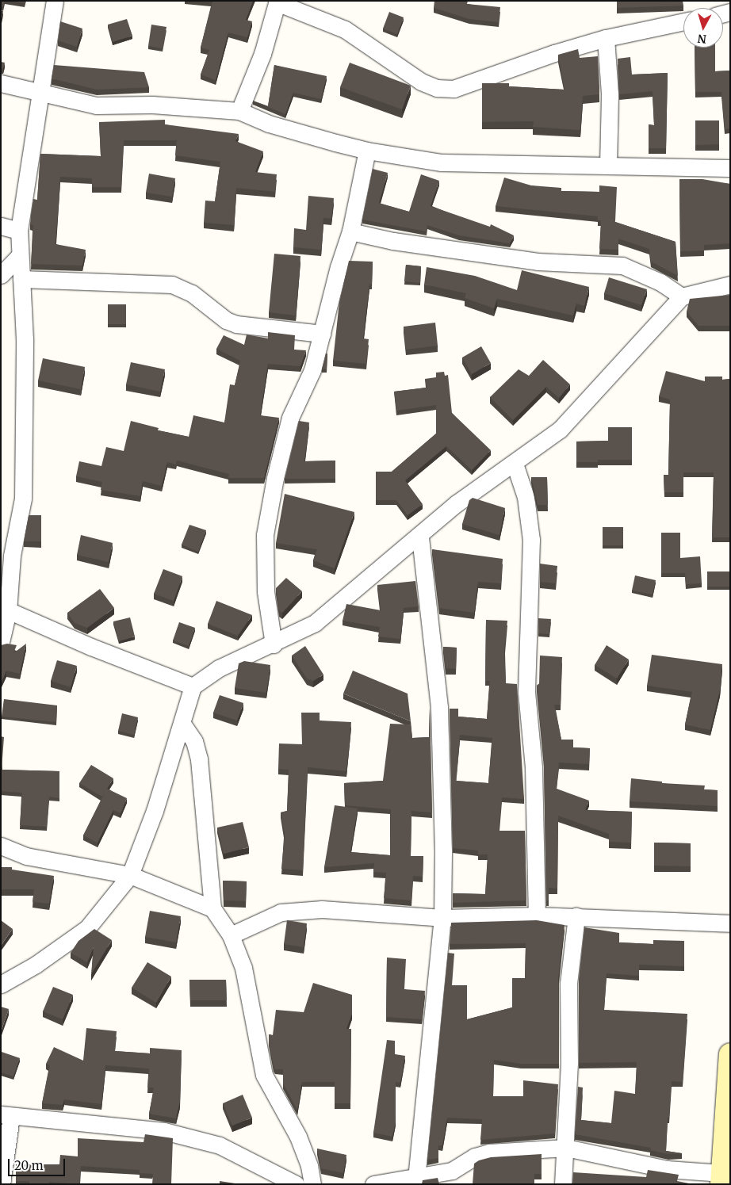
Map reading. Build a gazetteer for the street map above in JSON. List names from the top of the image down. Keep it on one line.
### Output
{"scale_bar":"20 m","north":"bottom"}
